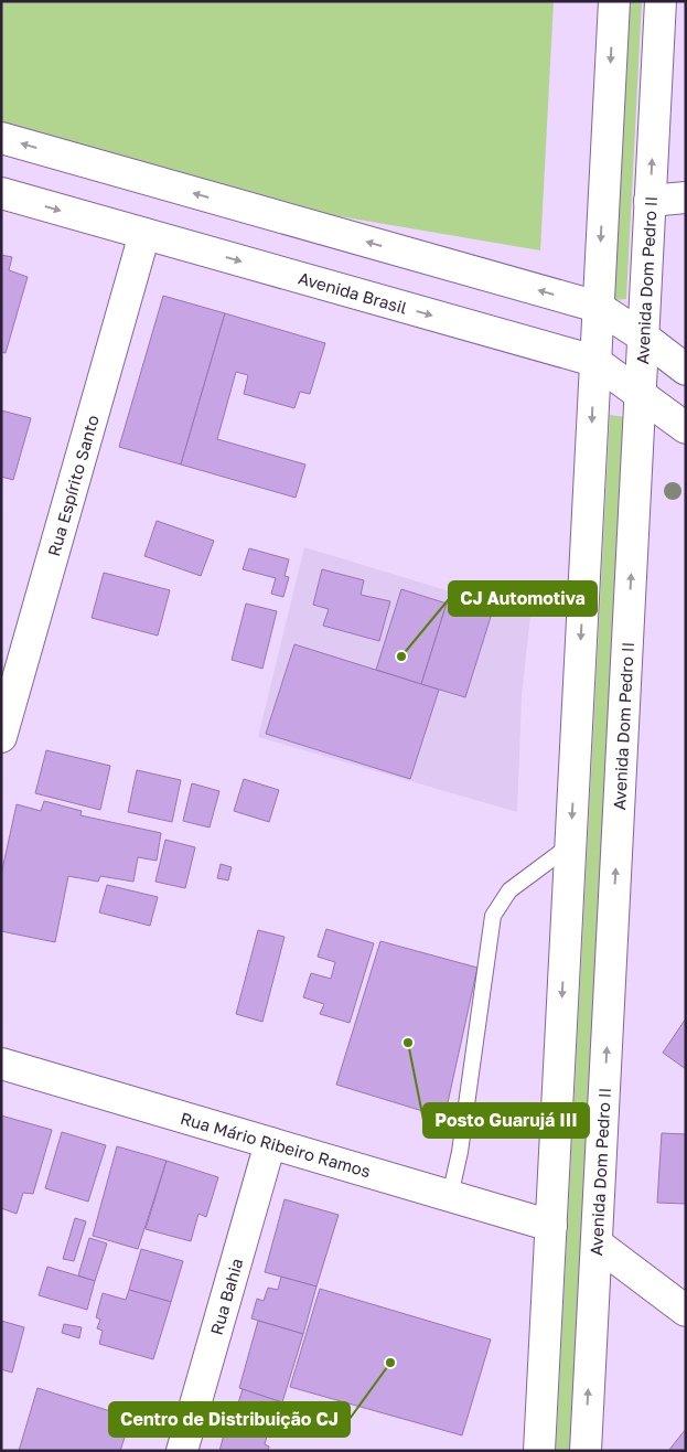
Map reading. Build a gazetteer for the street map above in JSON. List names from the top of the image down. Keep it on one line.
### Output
{"streets":{"main road":["Avenida Dom Pedro II","Avenida Brasil","Rua Espírito Santo","Rua Mário Ribeiro Ramos","Rua Bahia"]},"crossings":[["Avenida Dom Pedro II","Avenida Brasil"],["Avenida Brasil","Rua Espírito Santo"],["Rua Mário Ribeiro Ramos","Rua Bahia"]],"places":["CJ Automotiva","Posto Guarujá III","Centro de Distribuição CJ"]}
